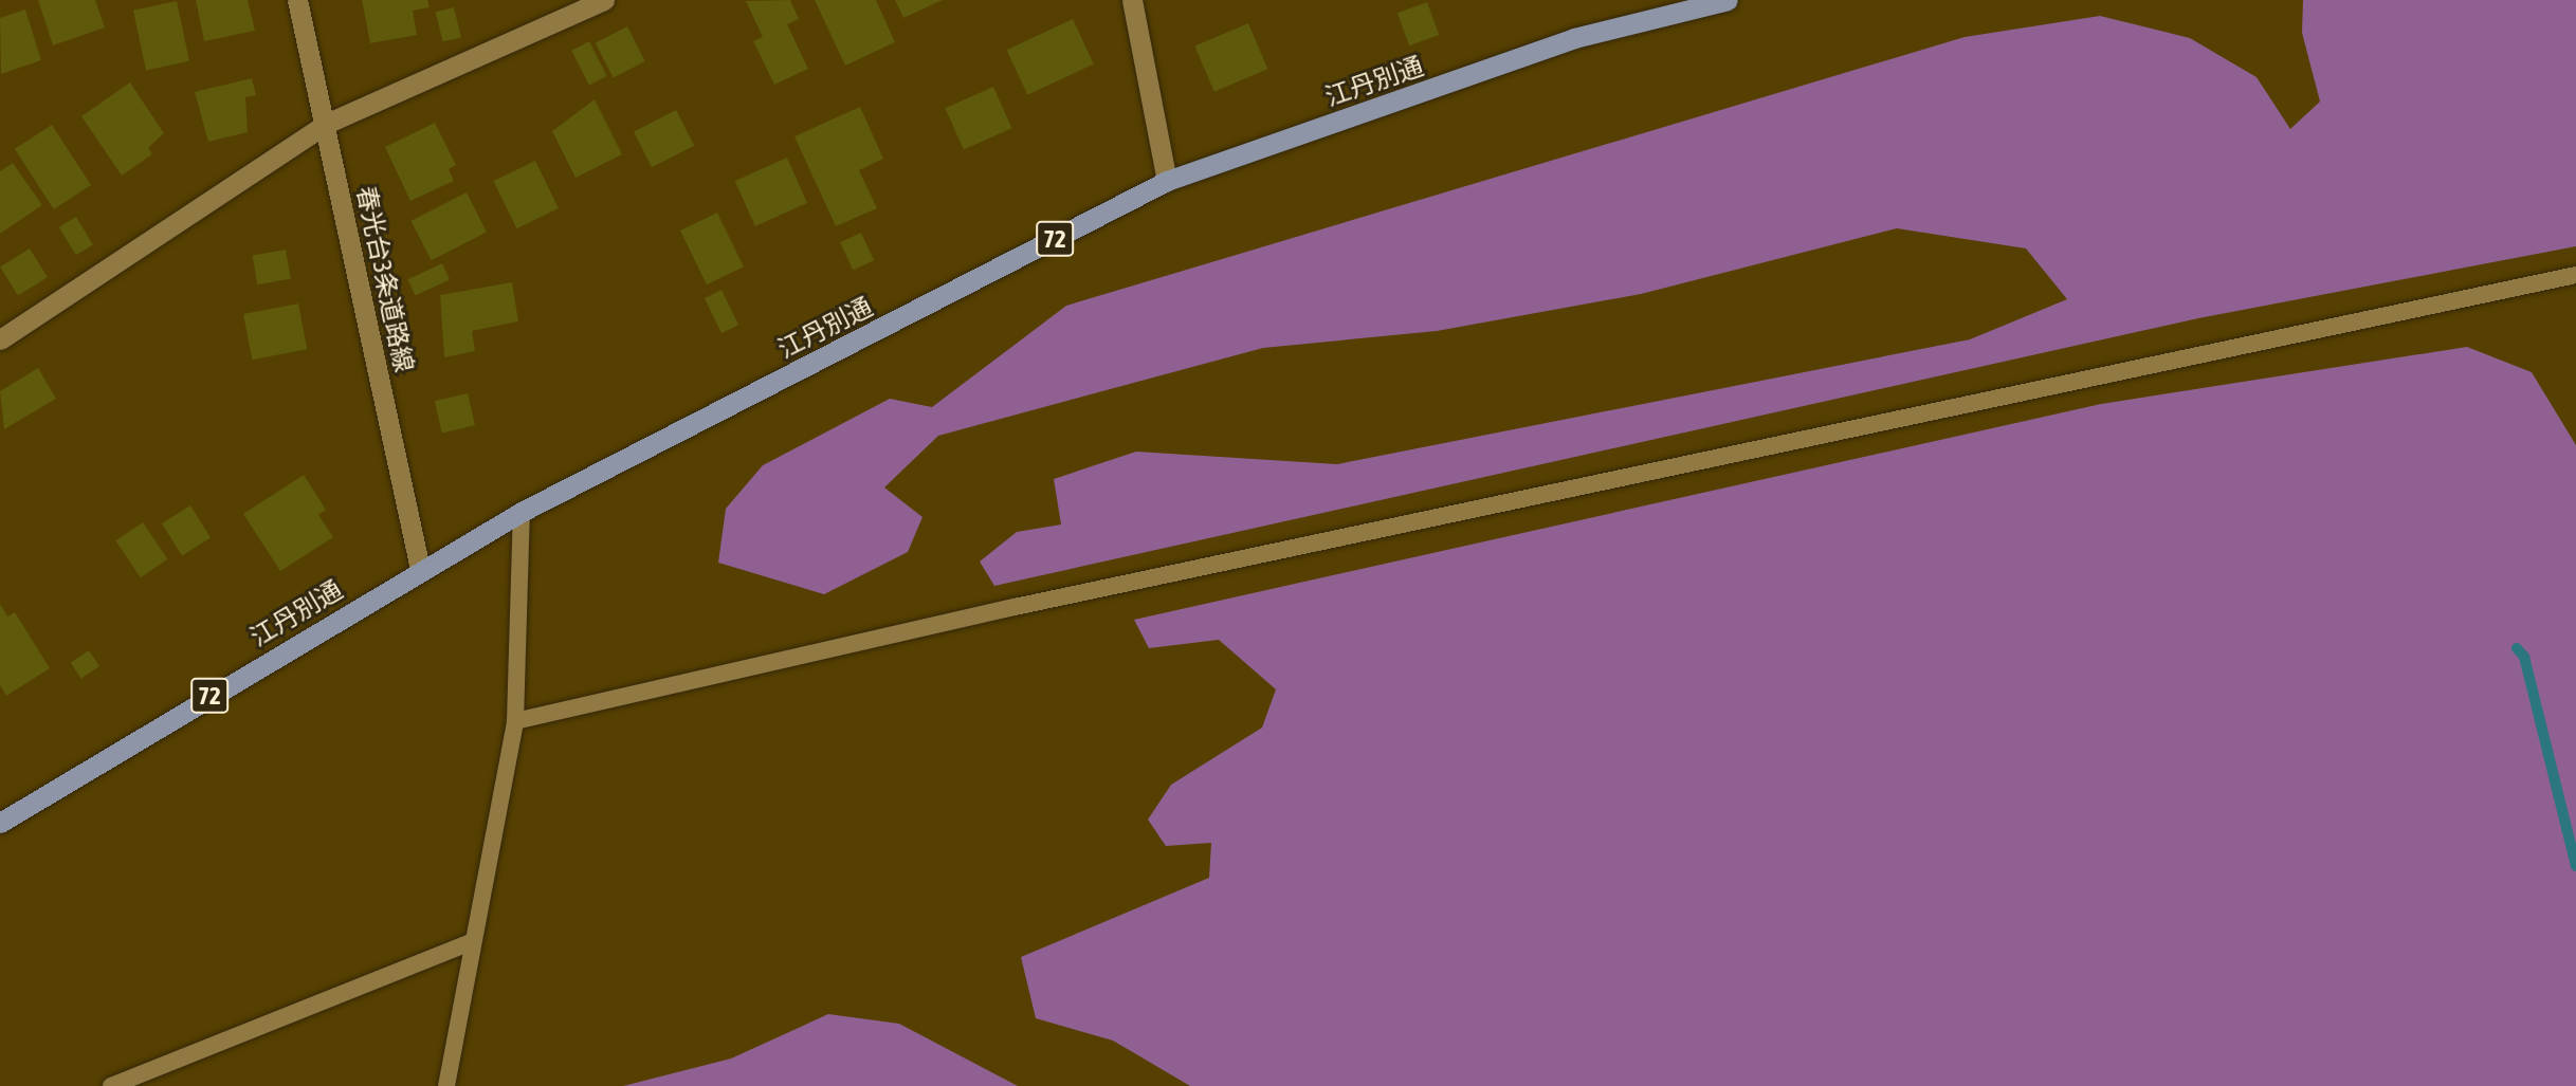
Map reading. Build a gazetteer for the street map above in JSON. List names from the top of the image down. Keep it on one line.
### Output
{"streets":{"main road":["江丹別通","72"],"street":["春光台3条道路線"]},"crossings":[["江丹別通","春光台3条道路線"]]}
